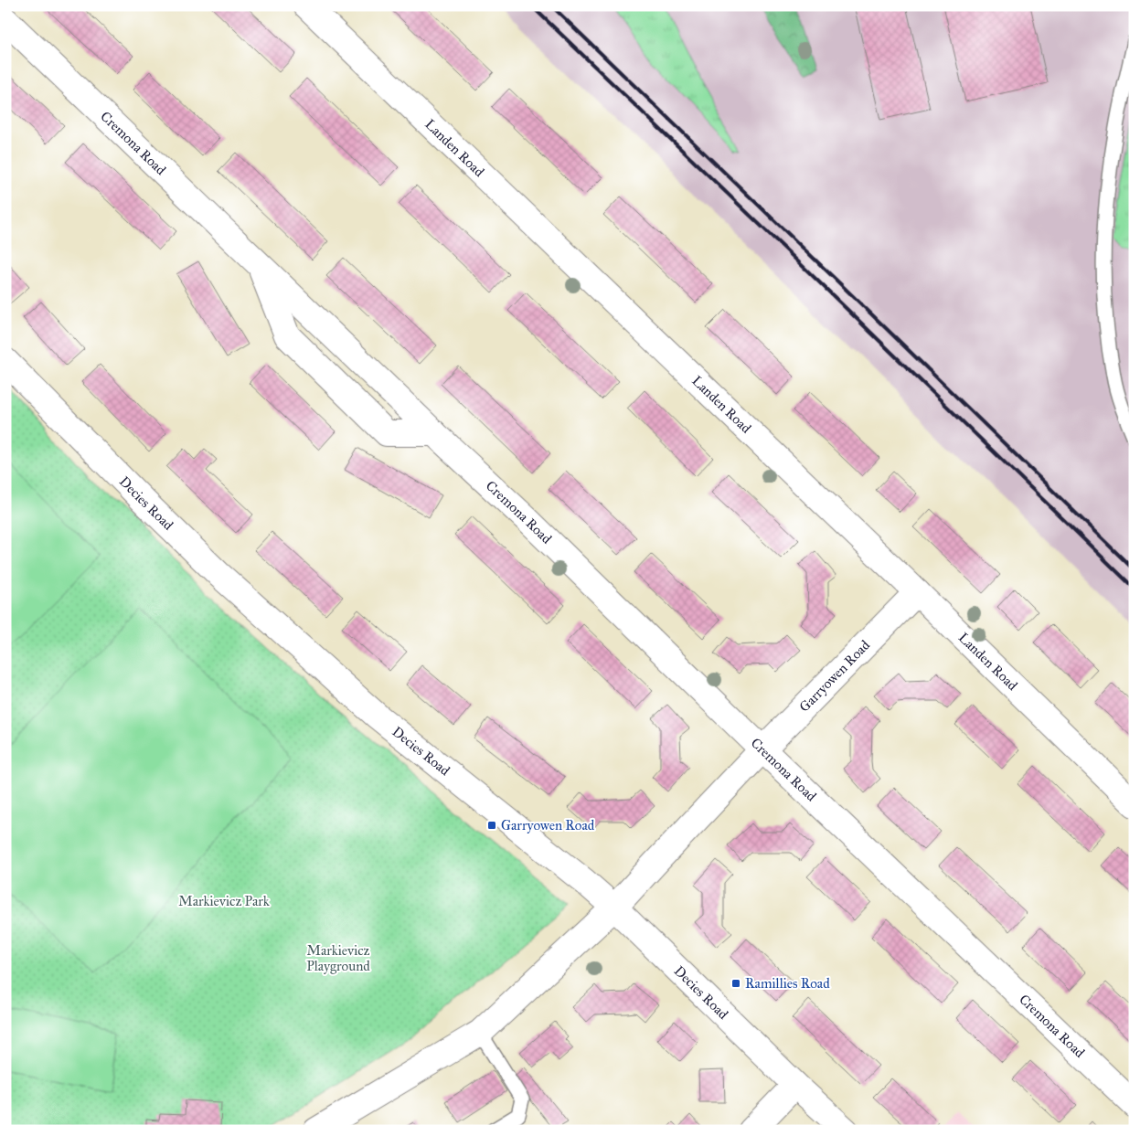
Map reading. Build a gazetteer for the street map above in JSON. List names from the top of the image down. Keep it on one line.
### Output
{"streets":{"street":["Cremona Road","Landen Road","Decies Road","Garryowen Road"]},"crossings":[["Cremona Road","Garryowen Road"],["Landen Road","Garryowen Road"],["Decies Road","Garryowen Road"]],"parks":["Markievicz Park","Markievicz Playground"],"places":{"transit":["Garryowen Road","Ramillies Road"]}}
